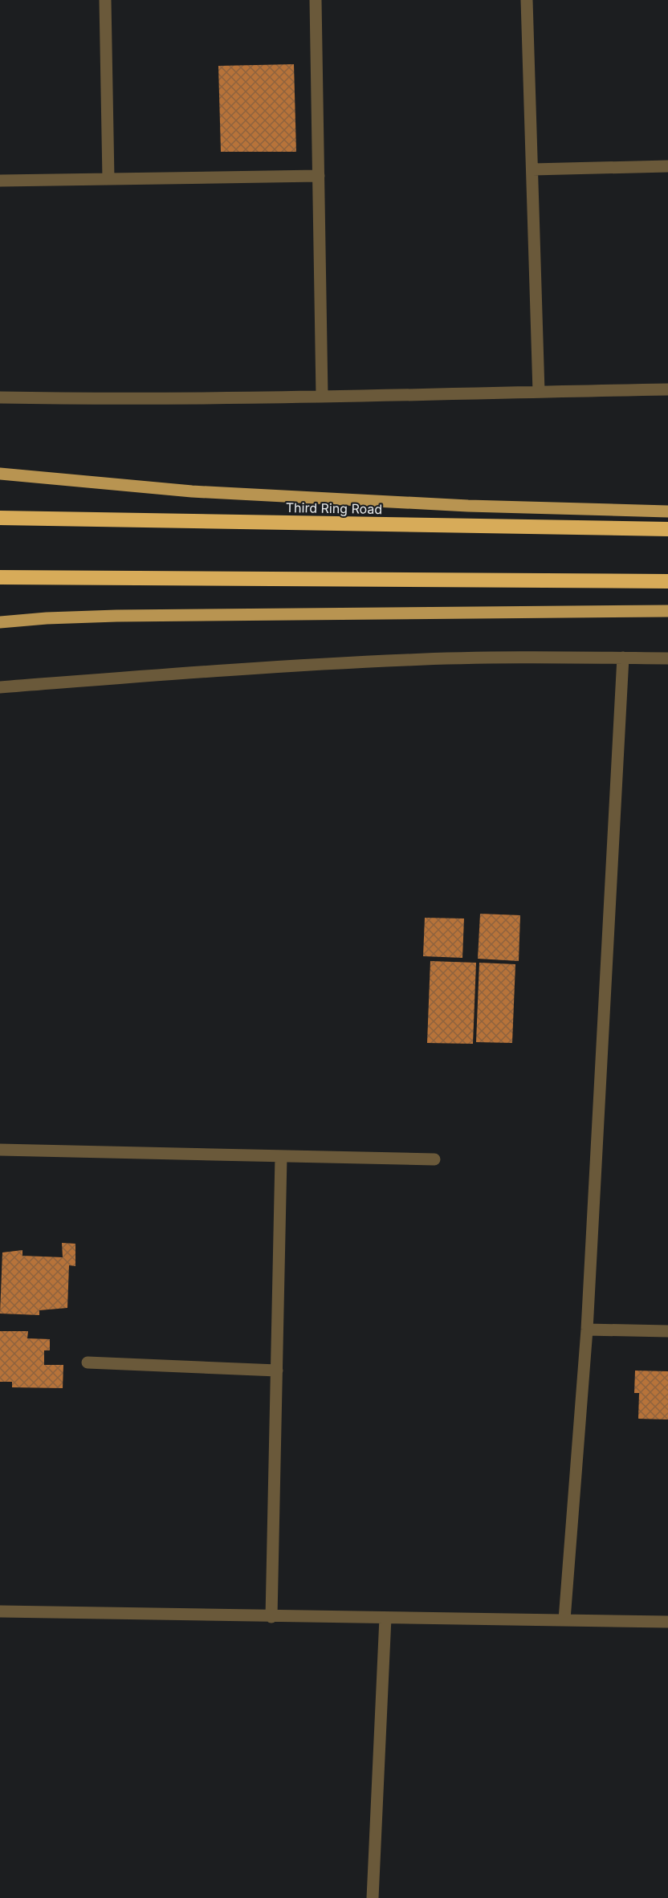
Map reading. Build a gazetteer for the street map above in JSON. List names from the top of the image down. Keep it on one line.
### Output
{"streets":{"highway":["Third Ring Road"]}}
